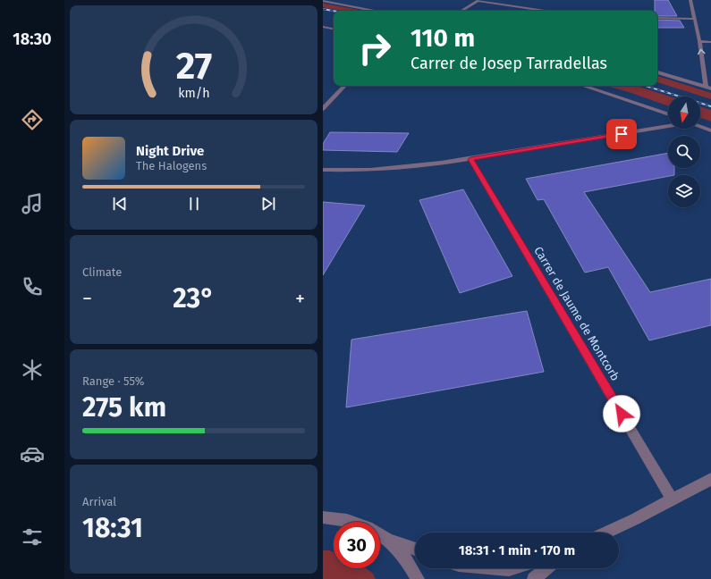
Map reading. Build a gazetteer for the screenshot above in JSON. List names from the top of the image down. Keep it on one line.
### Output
{"streets":{"street":["Carrer de Jaume de Montcorb"]},"north":"bottom","page":{"tabs":"18:30","turn":["110 m","Carrer de Josep Tarradellas"],"song":["Night Drive","The Halogens"],"tile":["Climate",["Range · 55%","275 km"],["Arrival","18:31"]],"heat":["−","23°","+"],"limit":"30","trip":"18:31 · 1 min · 170 m","gauge":["27","km/h"]}}
